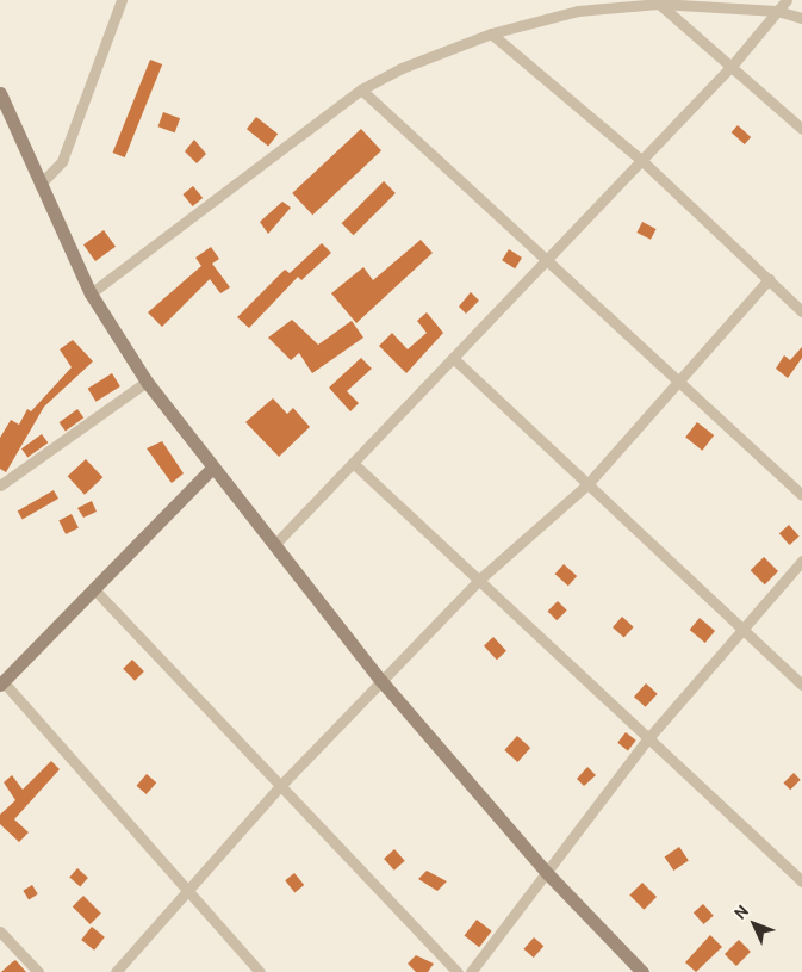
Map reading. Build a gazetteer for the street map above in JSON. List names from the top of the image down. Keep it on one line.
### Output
{"north":"top left"}
